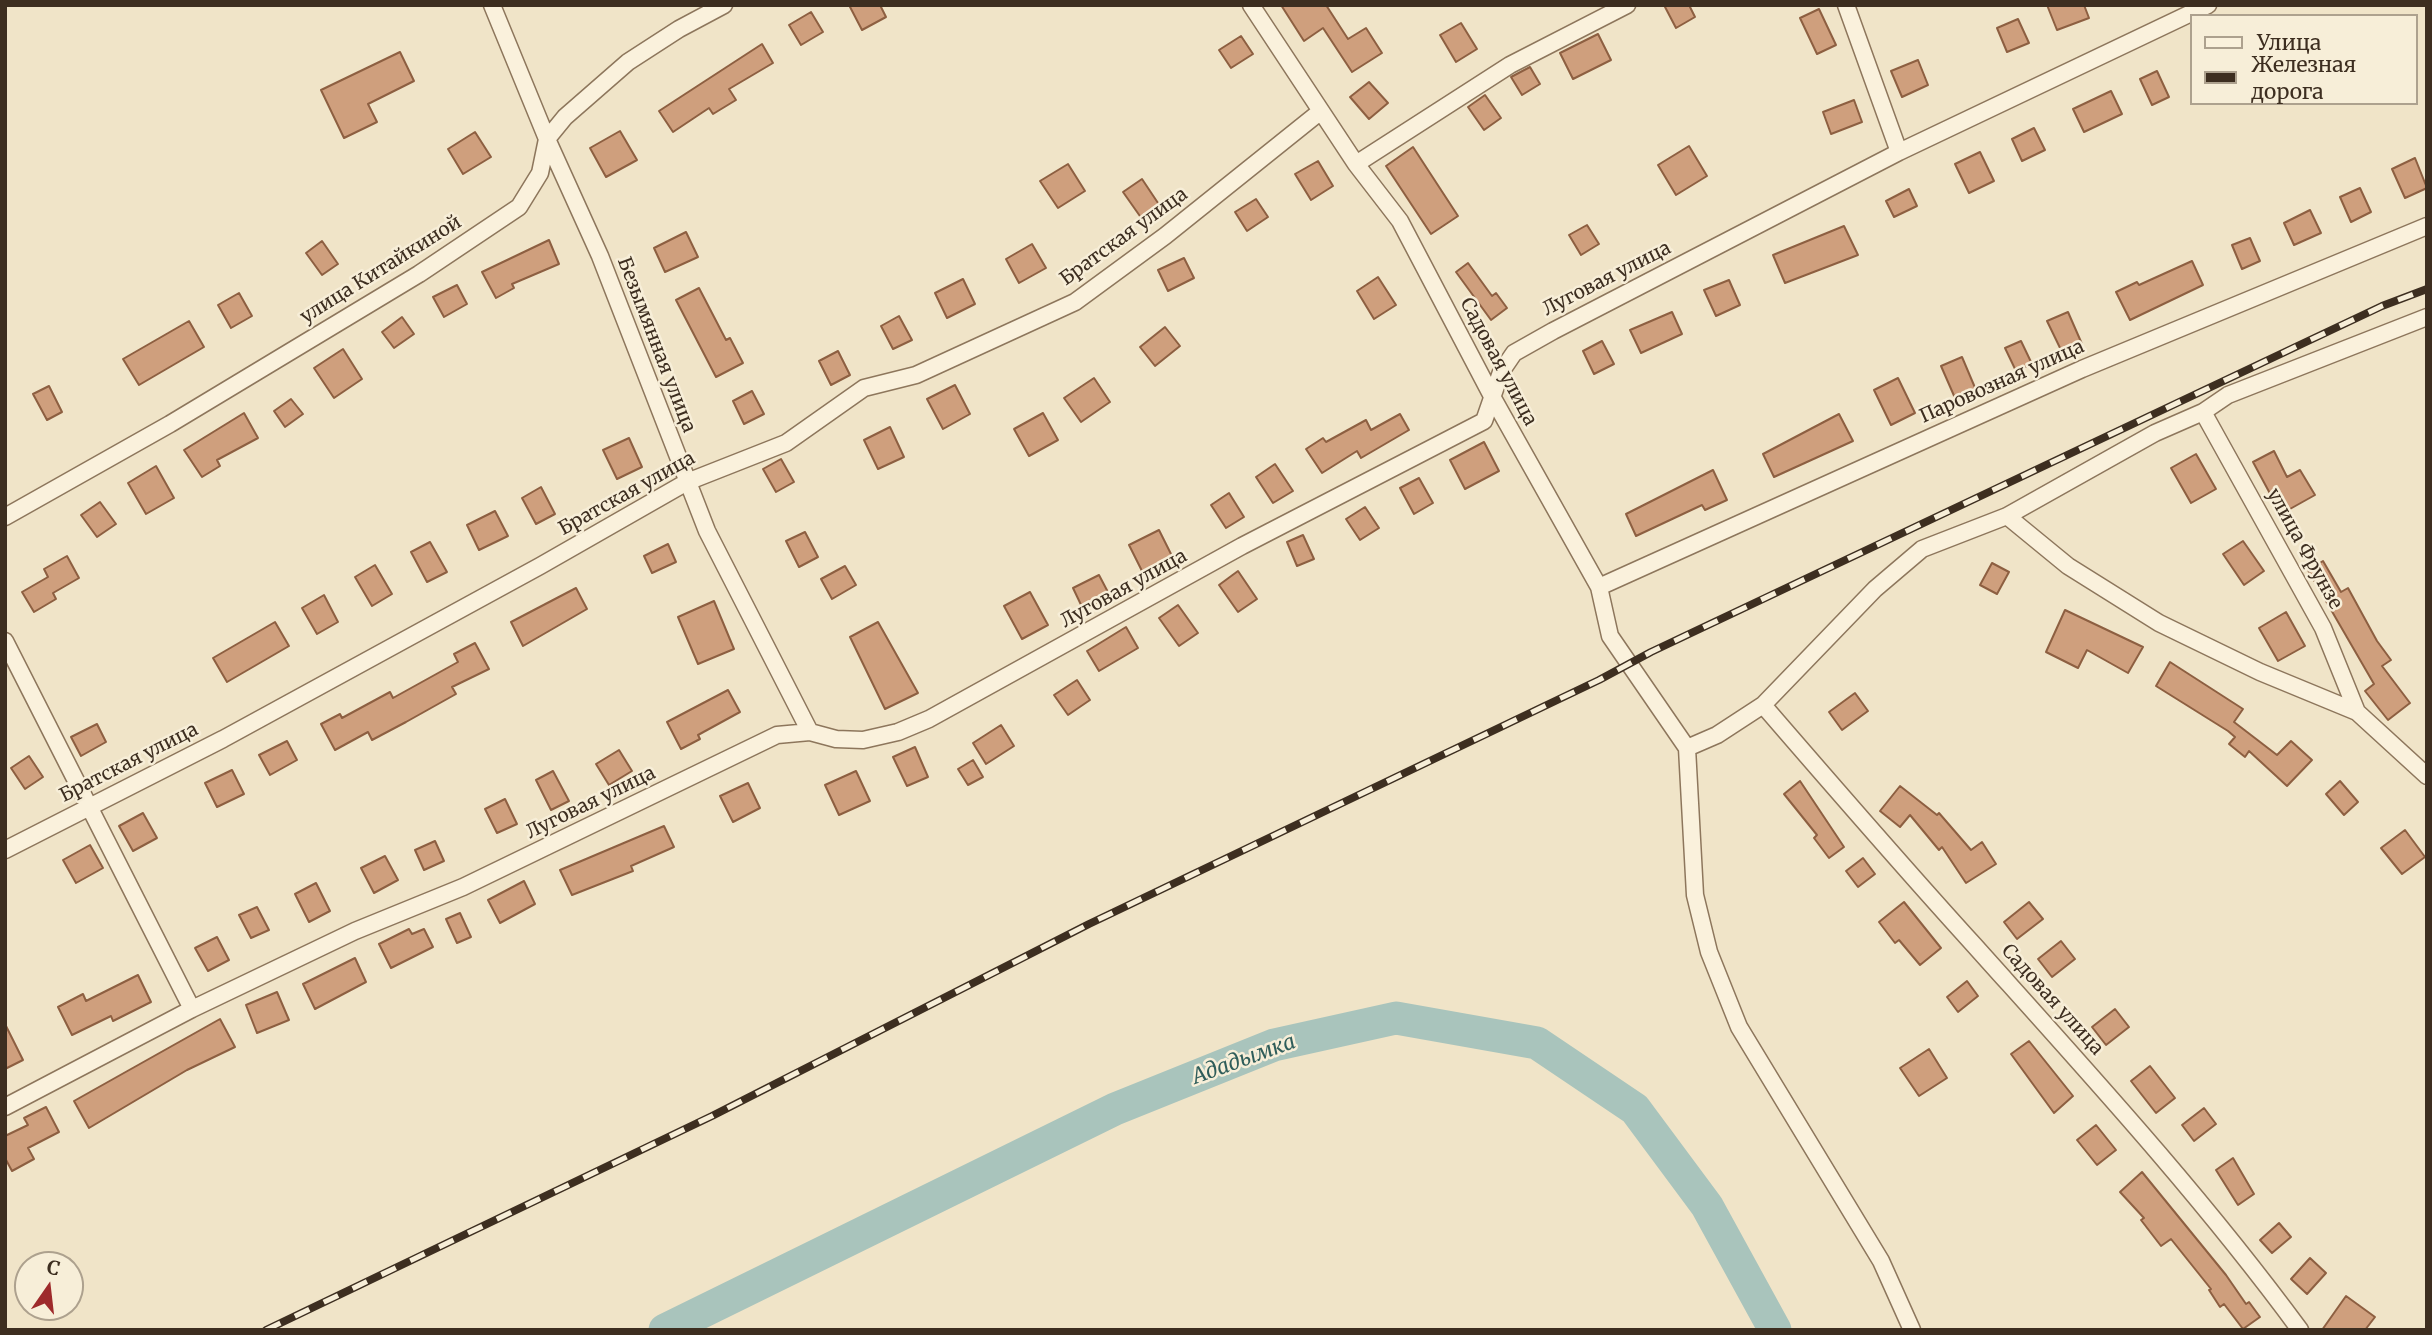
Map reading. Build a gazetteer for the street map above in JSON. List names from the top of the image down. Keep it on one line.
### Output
{"streets":{"street":["Братская улица","улица Китайкиной","Луговая улица","Безымянная улица","Садовая улица","Паровозная улица","улица Фрунзе"]},"crossings":[["Братская улица","Безымянная улица"],["Братская улица","Садовая улица"],["улица Китайкиной","Безымянная улица"],["Луговая улица","Безымянная улица"],["Луговая улица","Садовая улица"],["Садовая улица","Паровозная улица"]],"water":["Ададымка"],"legend":["Улица","Железная дорога"],"north":"top"}
